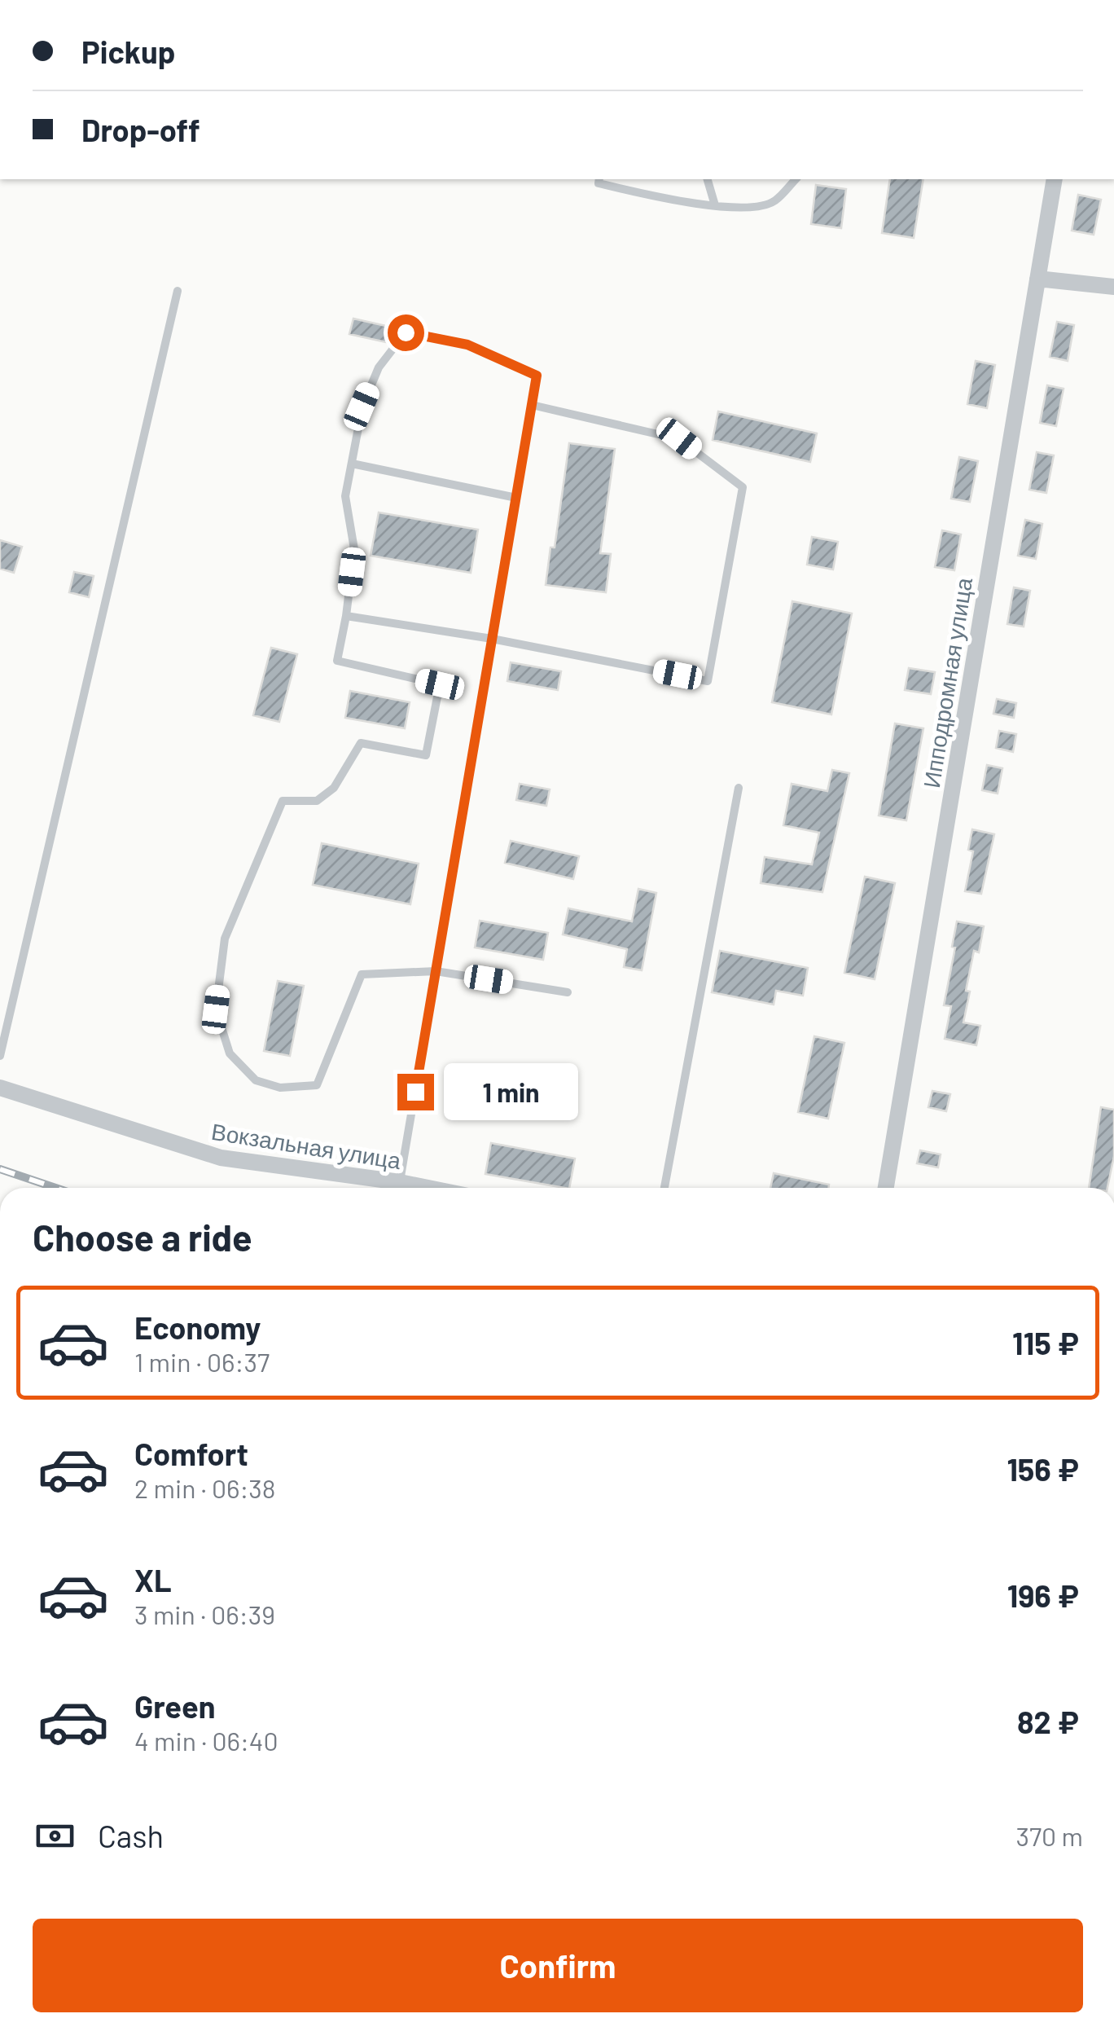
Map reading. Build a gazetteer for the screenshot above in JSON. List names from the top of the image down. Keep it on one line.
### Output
{"streets":{"street":["Ипподромная улица","Вокзальная улица"]},"page":{"banner":["Pickup","Drop-off"],"bubble":"1 min","heading":"Choose a ride","list":[{"name":"Economy","note":"1 min · 06:37","value":"115 ₽"},{"name":"Comfort","note":"2 min · 06:38","value":"156 ₽"},{"name":"XL","note":"3 min · 06:39","value":"196 ₽"},{"name":"Green","note":"4 min · 06:40","value":"82 ₽"}],"pay":["Cash","370 m"],"buttons":"Confirm"}}
